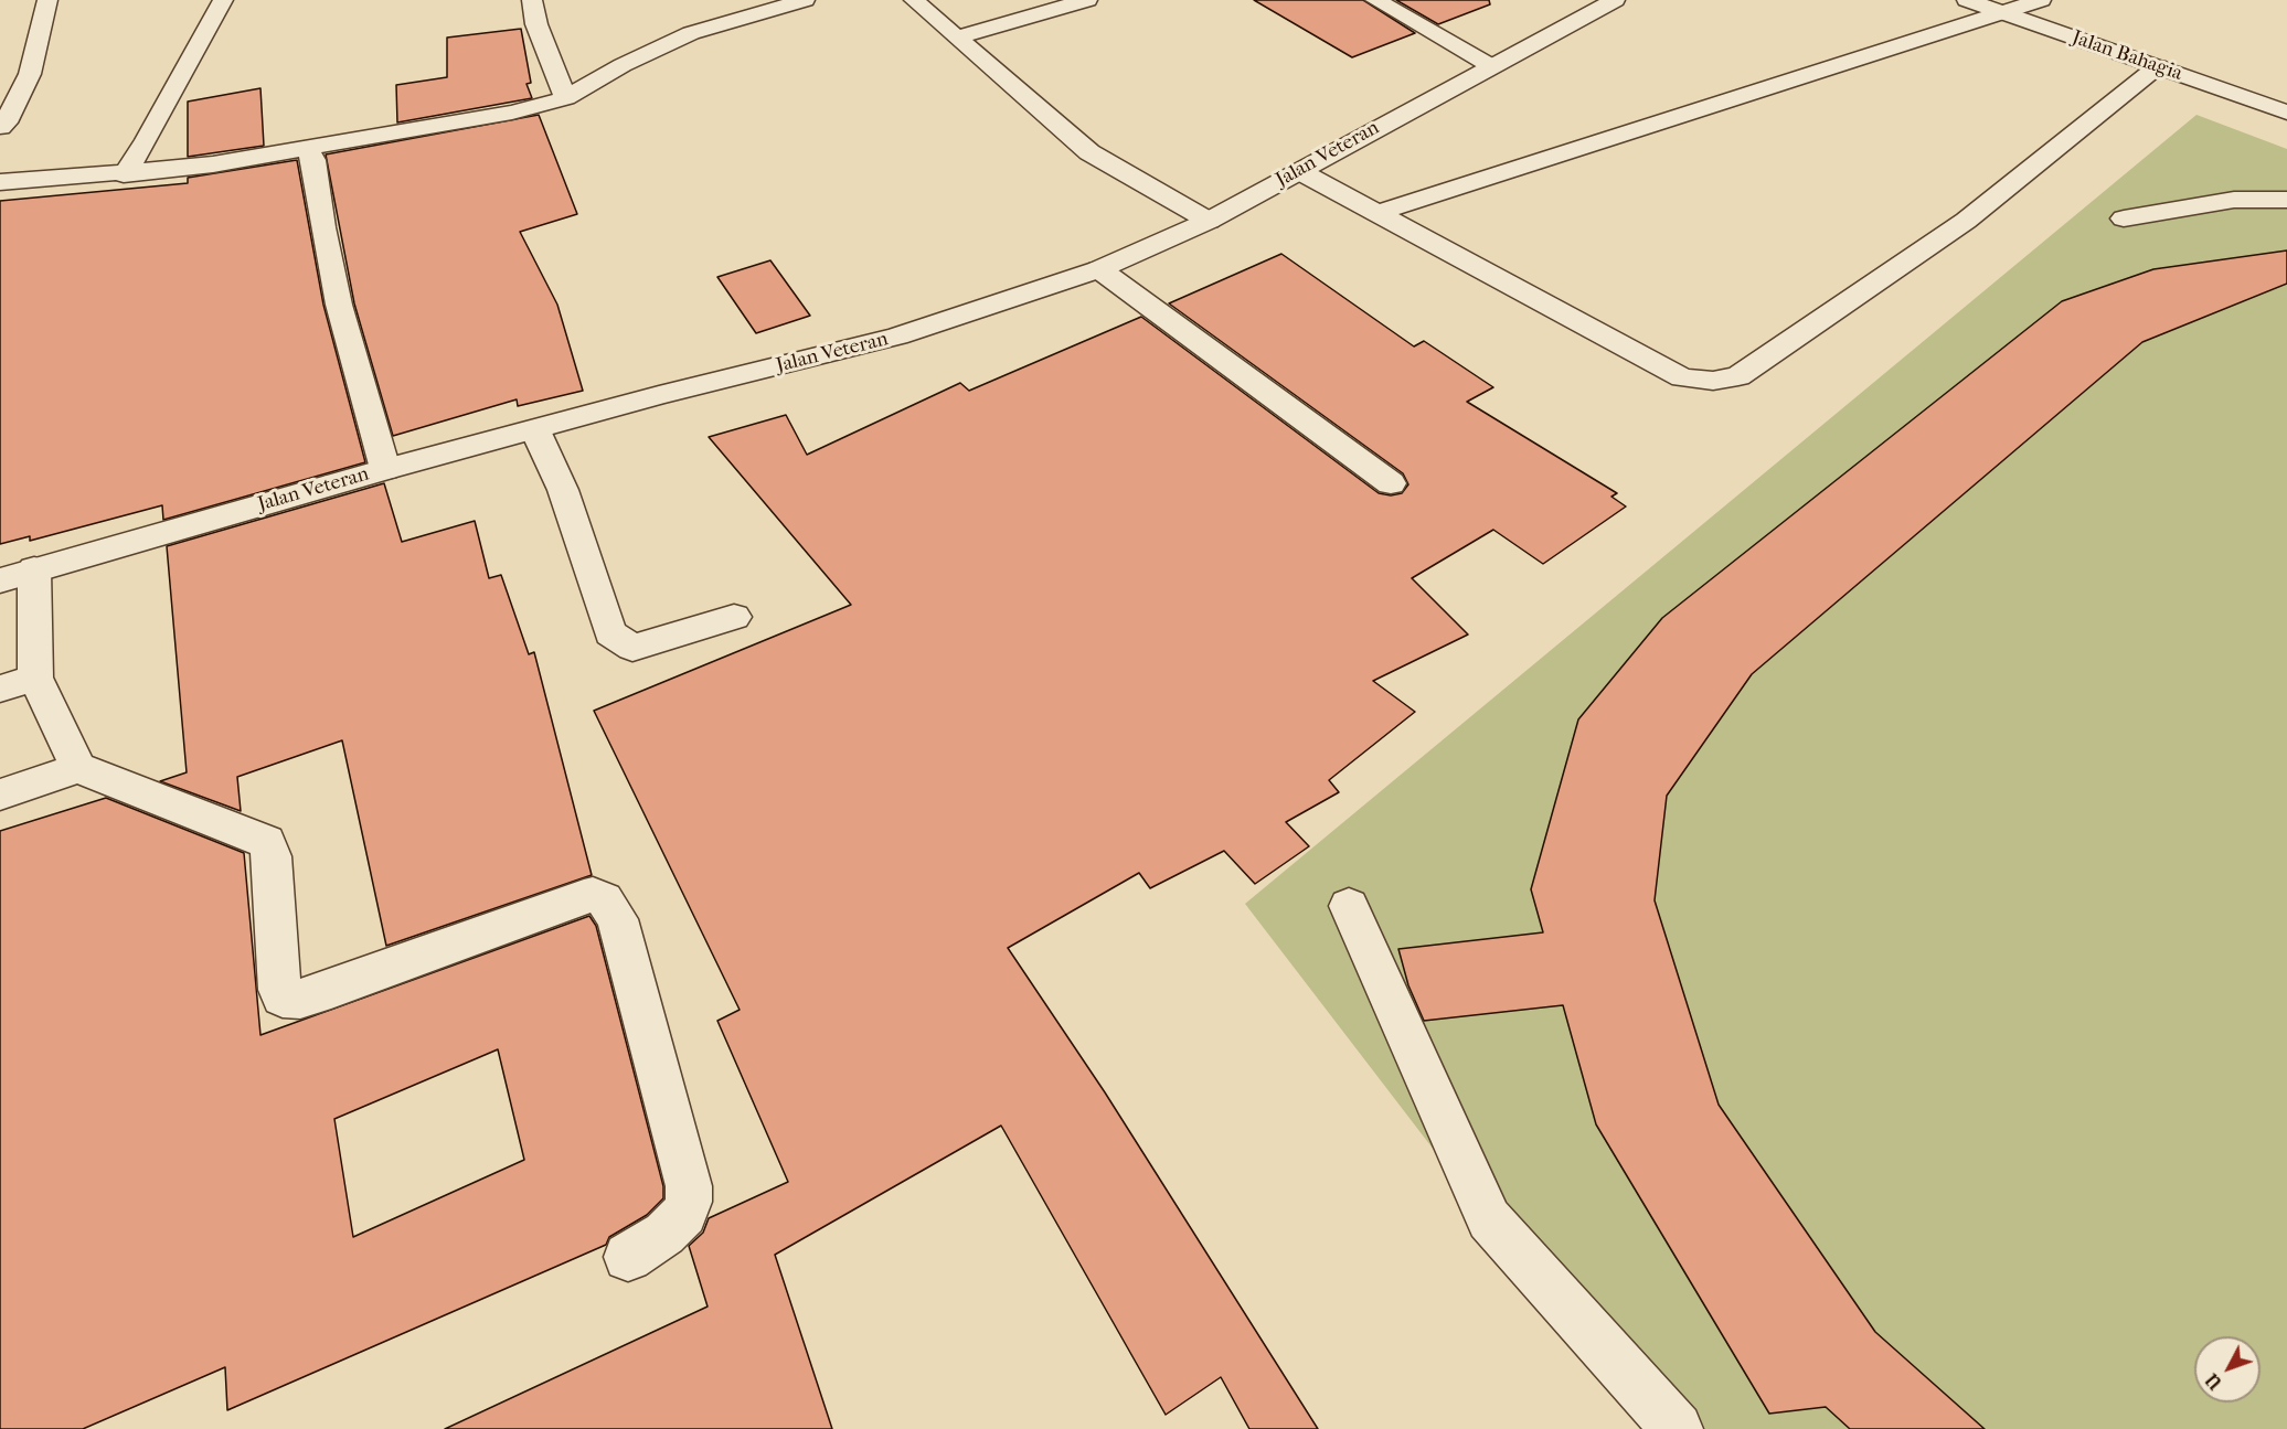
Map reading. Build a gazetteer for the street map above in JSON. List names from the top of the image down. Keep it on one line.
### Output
{"streets":{"street":["Jalan Bahagia","Jalan Veteran"]},"north":"bottom left"}
